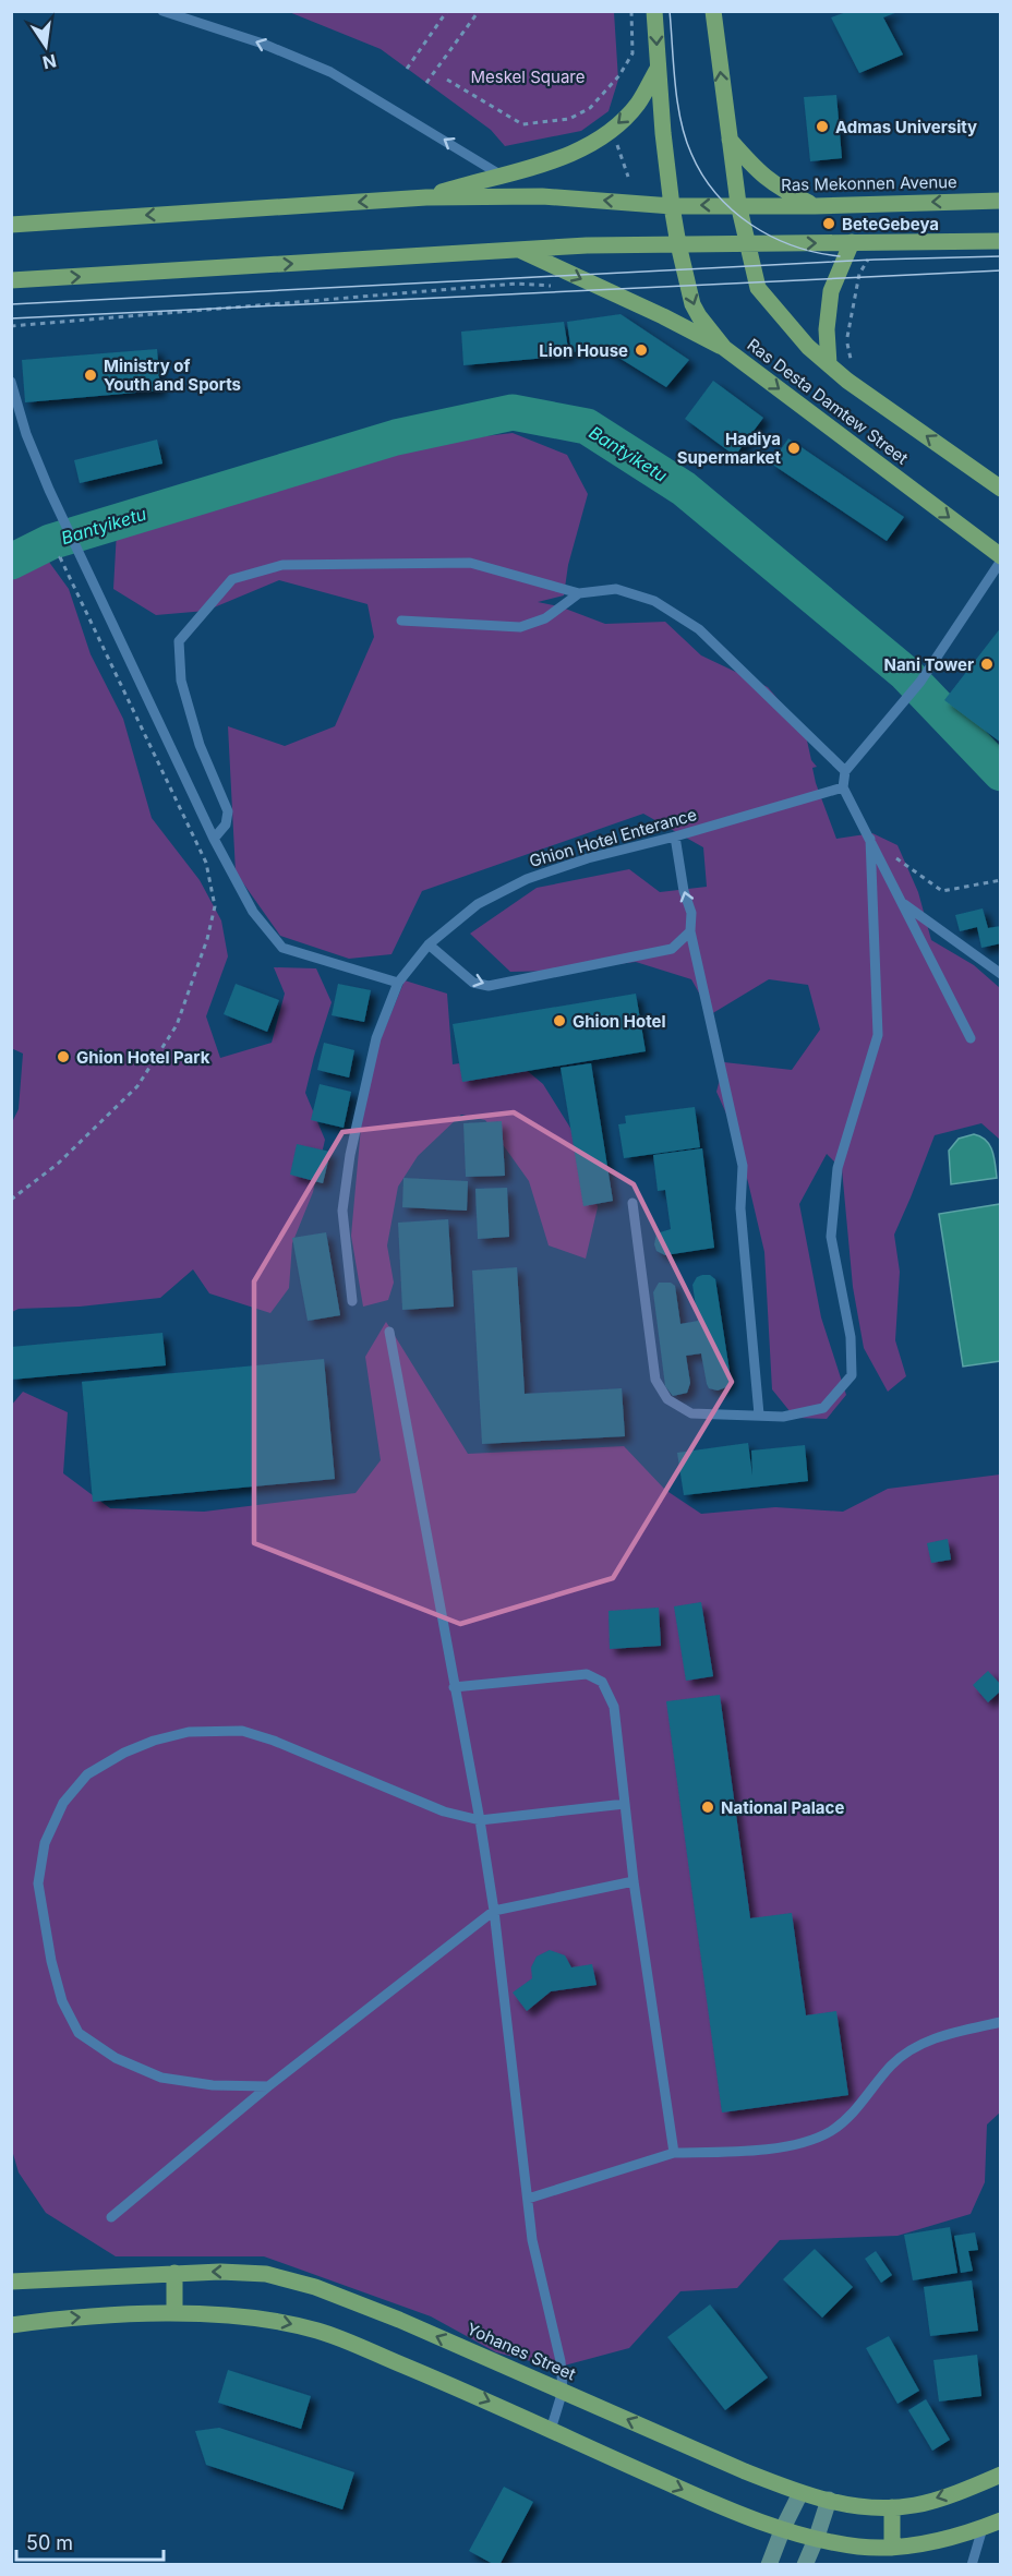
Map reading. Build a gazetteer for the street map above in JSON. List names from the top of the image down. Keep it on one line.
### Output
{"streets":{"main road":["Ras Mekonnen Avenue","Ras Desta Damtew Street","Yohanes Street"],"lane":["Ghion Hotel Enterance"]},"crossings":[["Ras Mekonnen Avenue","Ras Desta Damtew Street"]],"water":["Bantyiketu"],"parks":["Meskel Square"],"places":["Admas University","BeteGebeya","Lion House","Ministry of Youth and Sports","Hadiya Supermarket","Nani Tower","Ghion Hotel","Ghion Hotel Park","National Palace"],"scale_bar":"50 m","north":"bottom"}
